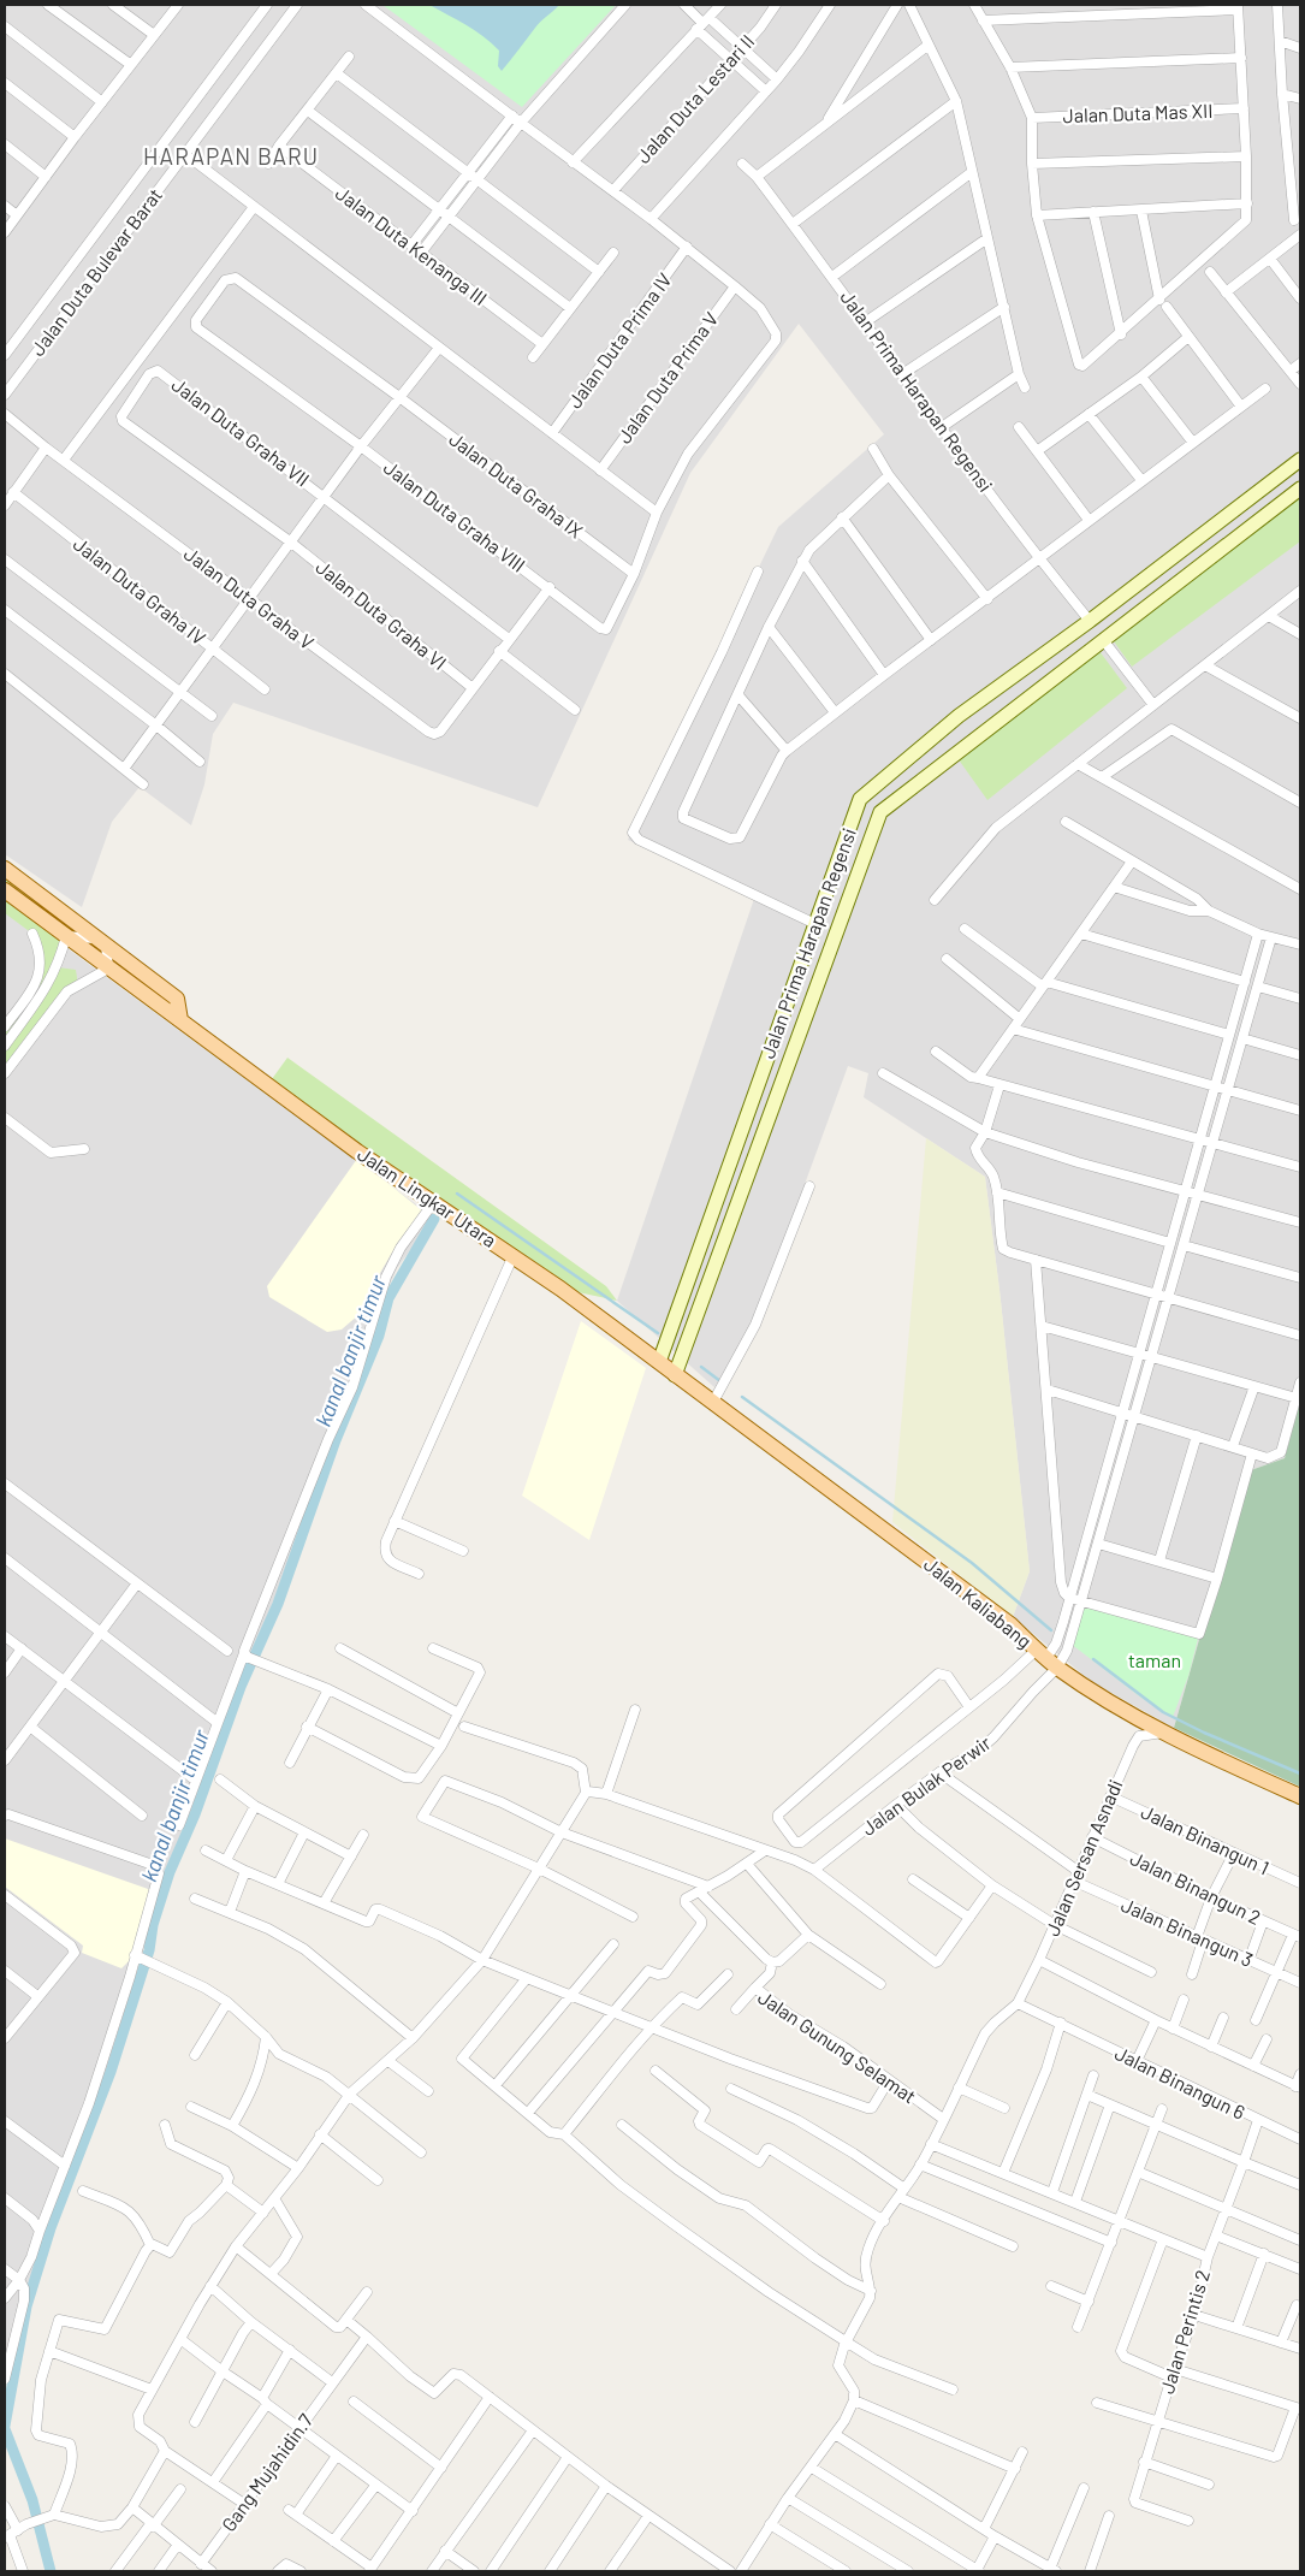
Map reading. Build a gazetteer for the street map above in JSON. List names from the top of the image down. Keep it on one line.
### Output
{"streets":{"main road":["Jalan Lingkar Utara","Jalan Kaliabang"],"street":["Jalan Duta Lestari II","Jalan Duta Mas XII","Jalan Duta Kenanga III","Jalan Duta Bulevar Barat","Jalan Duta Prima IV","Jalan Duta Prima V","Jalan Prima Harapan Regensi","Jalan Duta Graha VII","Jalan Duta Graha IX","Jalan Duta Graha VIII","Jalan Duta Graha IV","Jalan Duta Graha V","Jalan Duta Graha VI","Jalan Bulak Perwir","Jalan Binangun 1","Jalan Sersan Asnadi","Jalan Binangun 2","Jalan Binangun 3","Jalan Gunung Selamat","Jalan Binangun 6","Jalan Perintis 2","Gang Mujahidin.7"]},"crossings":[["Jalan Prima Harapan Regensi","Jalan Lingkar Utara"],["Jalan Prima Harapan Regensi","Jalan Kaliabang"],["Jalan Duta Graha VII","Jalan Duta Graha VI"],["Jalan Duta Graha IX","Jalan Duta Graha VIII"],["Jalan Duta Graha V","Jalan Duta Graha VI"],["Jalan Lingkar Utara","Jalan Kaliabang"],["Jalan Kaliabang","Jalan Bulak Perwir"],["Jalan Kaliabang","Jalan Sersan Asnadi"],["Jalan Binangun 1","Jalan Sersan Asnadi"],["Jalan Sersan Asnadi","Jalan Binangun 2"],["Jalan Sersan Asnadi","Jalan Binangun 3"],["Jalan Sersan Asnadi","Jalan Binangun 6"]],"districts":["HARAPAN BARU"],"water":["kanal banjir timur"],"parks":["taman"]}
